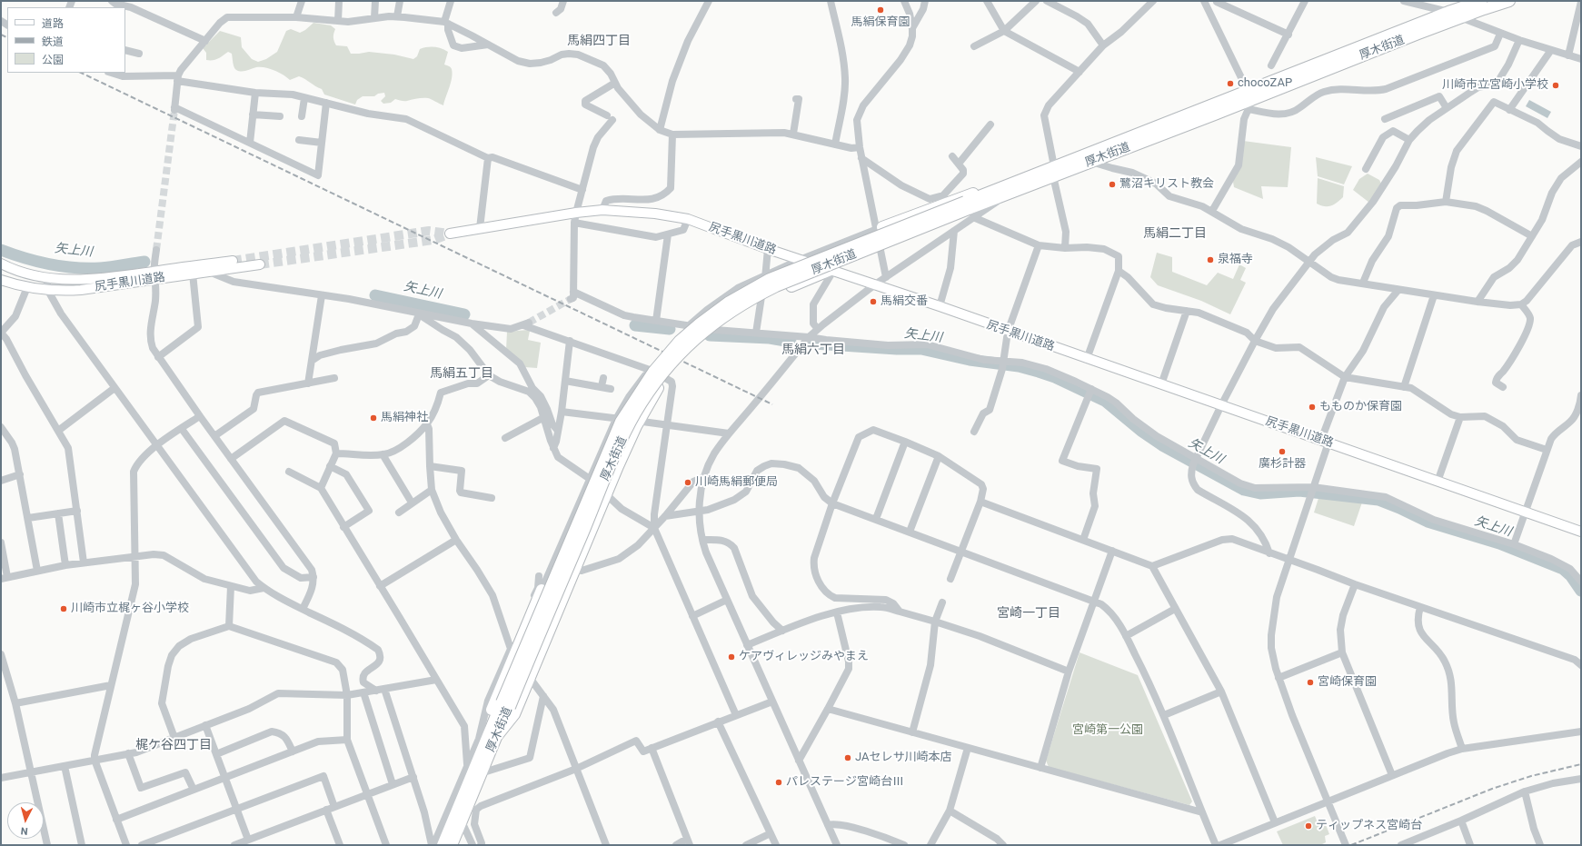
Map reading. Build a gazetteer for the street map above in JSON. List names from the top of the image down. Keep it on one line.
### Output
{"streets":{"highway":["厚木街道"],"main road":["尻手黒川道路"]},"districts":["馬絹四丁目","馬絹二丁目","馬絹六丁目","馬絹五丁目","宮崎一丁目","梶ケ谷四丁目"],"water":["矢上川"],"parks":["宮崎第一公園"],"places":["馬絹保育園","chocoZAP","川崎市立宮崎小学校","鷺沼キリスト教会","泉福寺","馬絹交番","もものか保育園","馬絹神社","廣杉計器","川崎馬絹郵便局","川崎市立梶ヶ谷小学校","ケアヴィレッジみやまえ","宮崎保育園","JAセレサ川崎本店","パレステージ宮崎台Ⅲ","ティップネス宮崎台"],"legend":["道路","鉄道","公園"],"north":"bottom"}
